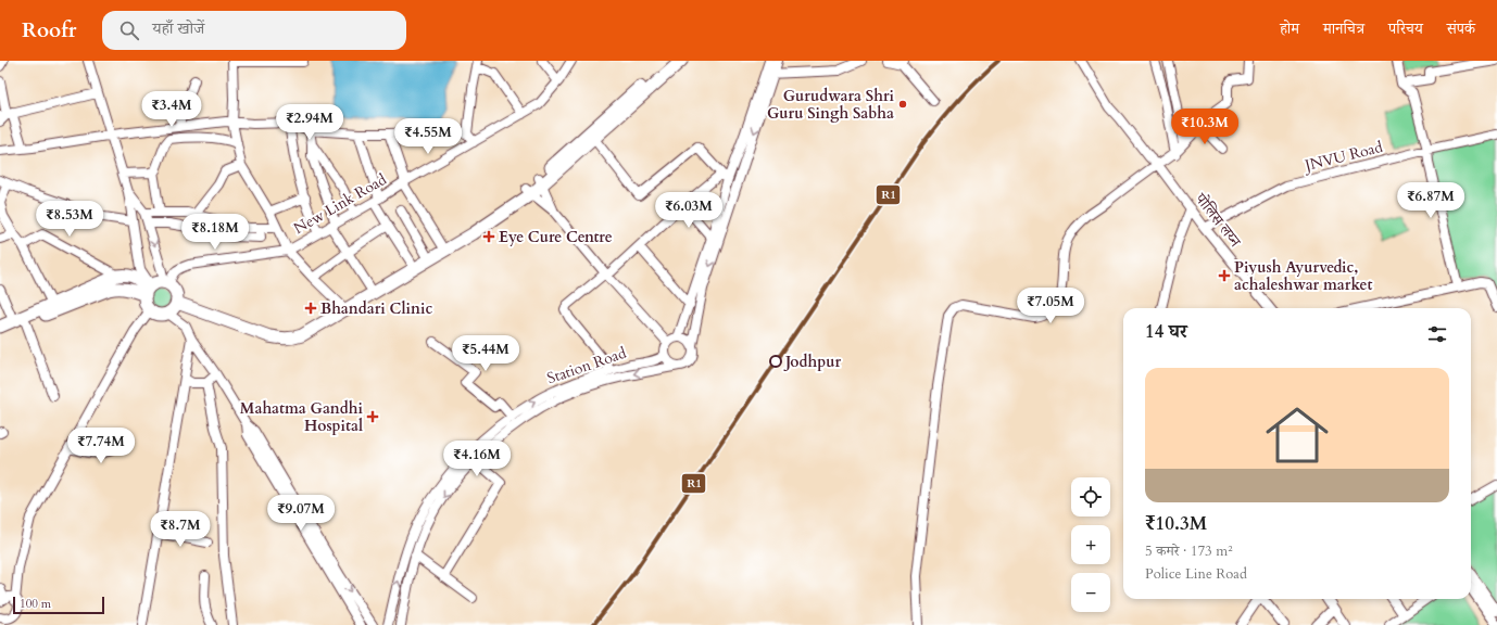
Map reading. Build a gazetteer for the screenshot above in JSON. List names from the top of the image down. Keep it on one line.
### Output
{"streets":{"street":["JNVU Road","New Link Road","पोलिस लय्न","Station Road"]},"crossings":[["JNVU Road","पोलिस लय्न"]],"places":{"other":["Gurudwara Shri Guru Singh Sabha","Jodhpur"],"health":["Eye Cure Centre","Piyush Ayurvedic, achaleshwar market","Bhandari Clinic","Mahatma Gandhi Hospital"]},"lines":["transit line R1"],"scale_bar":"100 m","page":{"header":"Roofr","search":"यहाँ खोजें","nav":["होम","मानचित्र","परिचय","संपर्क"],"price":["₹3.4M","₹2.94M","₹10.3M","₹4.55M","₹6.87M","₹6.03M","₹8.53M","₹8.18M","₹7.05M","₹5.44M","₹7.74M","₹4.16M","₹9.07M","₹8.7M"],"heading":"14 घर","list":[{"name":"₹10.3M","note":"5 कमरे · 173 m² · Police Line Road"}],"map_buttons":["+","−"],"scale":"100 m"}}
